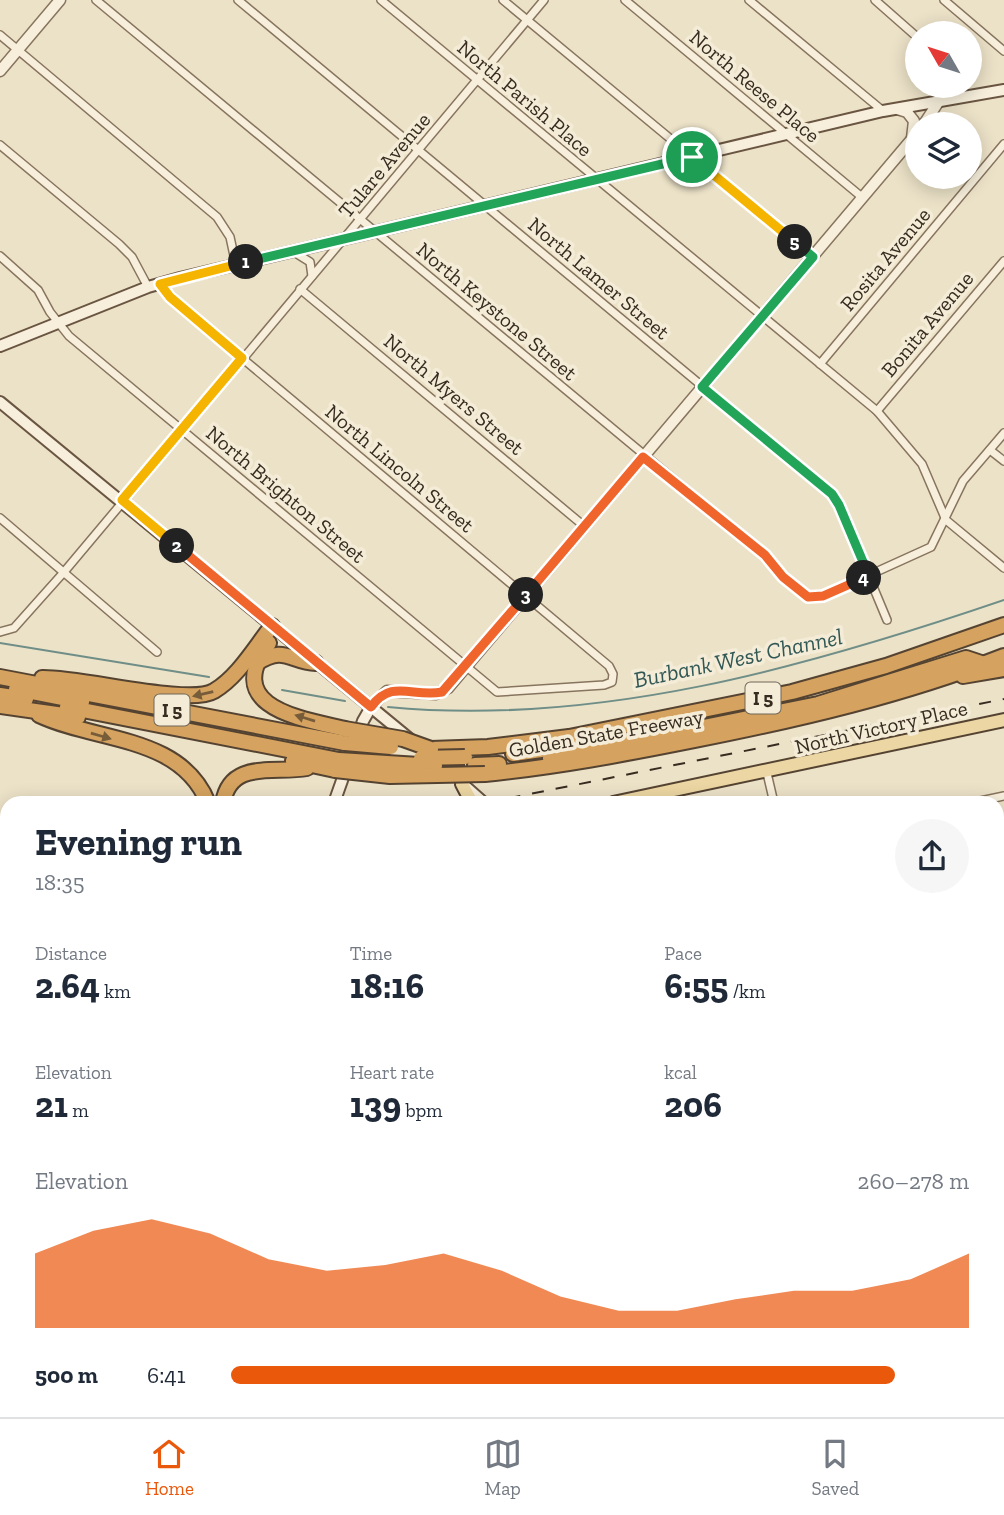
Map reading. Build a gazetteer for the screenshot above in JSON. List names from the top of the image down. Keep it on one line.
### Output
{"streets":{"highway":["I 5","Golden State Freeway"],"main road":["North Victory Place"],"street":["North Reese Place","North Parish Place","Tulare Avenue","Rosita Avenue","North Lamer Street","North Keystone Street","Bonita Avenue","North Myers Street","North Lincoln Street","North Brighton Street"]},"crossings":[["North Parish Place","Tulare Avenue"],["North Parish Place","Rosita Avenue"],["North Parish Place","Bonita Avenue"],["Tulare Avenue","North Lamer Street"],["Tulare Avenue","North Keystone Street"],["Tulare Avenue","North Myers Street"],["Tulare Avenue","North Lincoln Street"],["Tulare Avenue","North Brighton Street"],["North Lamer Street","North Keystone Street"],["North Lincoln Street","North Brighton Street"]],"water":["Burbank West Channel"],"north":"top left","page":{"pins":["5","1","2","4","3"],"heading":["Evening run","18:35"],"stats":[["Distance","2.64 km"],["Time","18:16"],["Pace","6:55 /km"],["Elevation","21 m"],["Heart rate","139 bpm"],["kcal","206"]],"chart":["Elevation","260–278 m"],"list":[{"name":"500 m","note":"6:41"}],"tabs":["Home","Map","Saved"]}}
